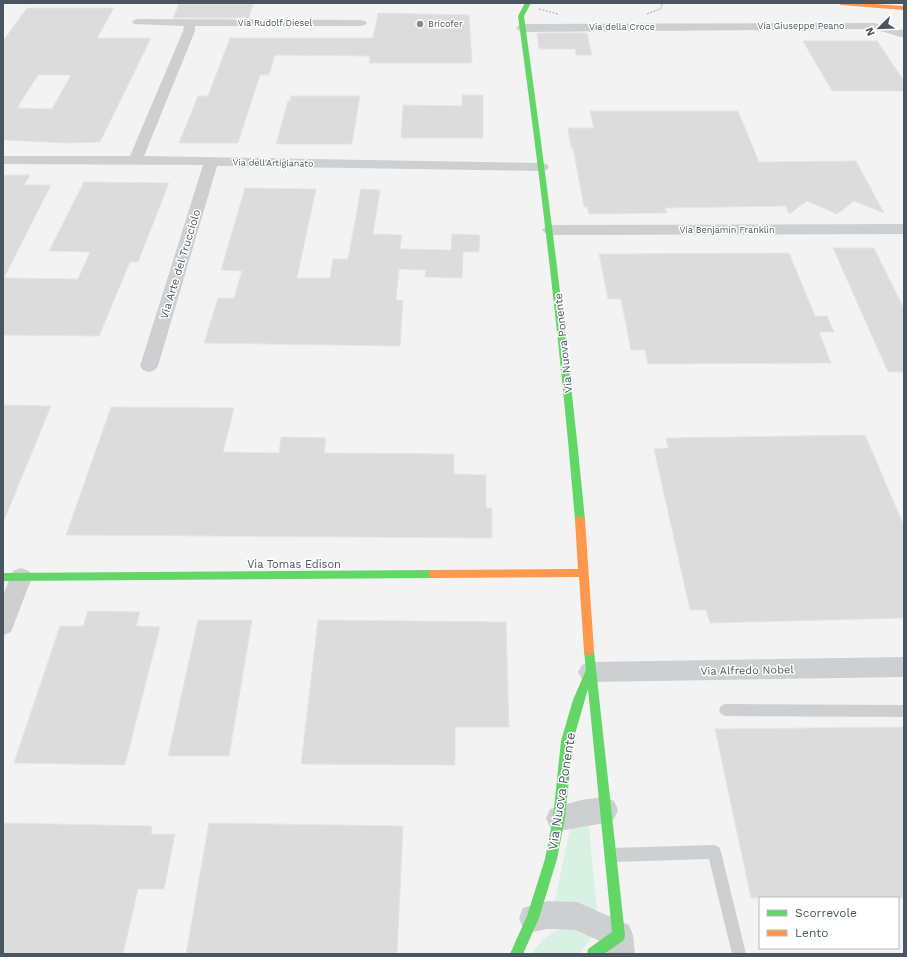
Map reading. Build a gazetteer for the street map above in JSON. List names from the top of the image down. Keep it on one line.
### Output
{"streets":{"street":["Via Rudolf Diesel","Via Giuseppe Peano","Via della Croce","Via dell'Artigianato","Via Benjamin Franklin","Via Arte del Trucciolo","Via Nuova Ponente","Via Tomas Edison","Via Alfredo Nobel"]},"crossings":[["Via Giuseppe Peano","Via della Croce"],["Via della Croce","Via Nuova Ponente"],["Via dell'Artigianato","Via Arte del Trucciolo"],["Via dell'Artigianato","Via Nuova Ponente"],["Via Benjamin Franklin","Via Nuova Ponente"],["Via Nuova Ponente","Via Tomas Edison"],["Via Nuova Ponente","Via Alfredo Nobel"]],"places":["Bricofer"],"legend":["Scorrevole","Lento"],"north":"bottom left"}
